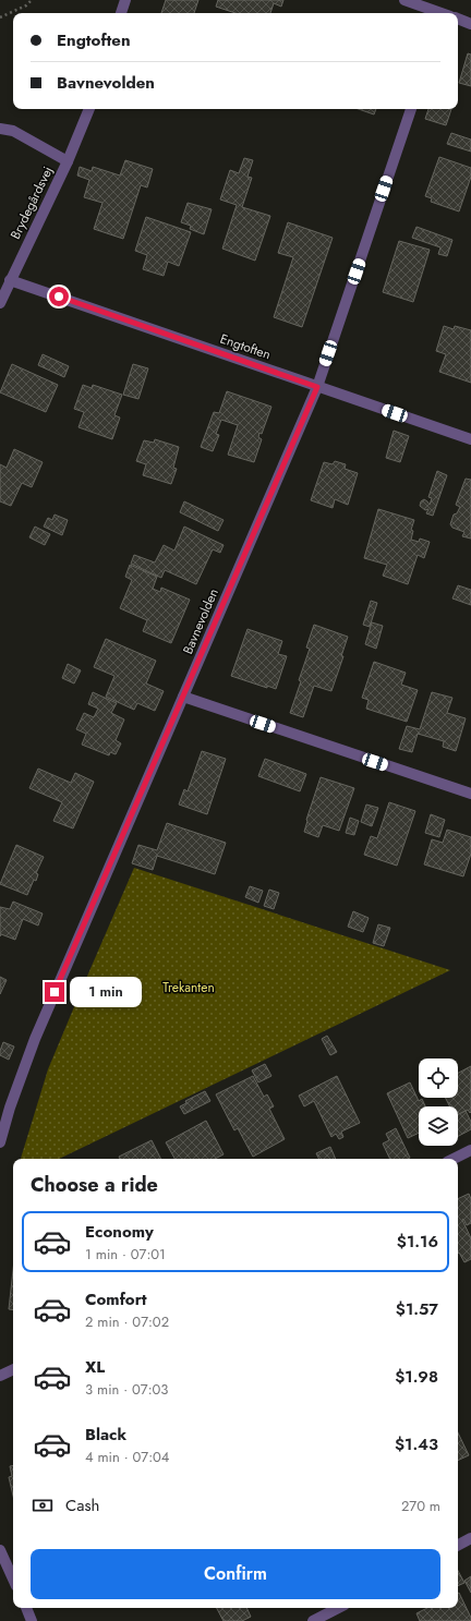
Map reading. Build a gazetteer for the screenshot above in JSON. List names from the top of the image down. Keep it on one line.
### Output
{"streets":{"street":["Brydegårdsvej","Engtoften","Bavnevolden"]},"crossings":[["Brydegårdsvej","Engtoften"],["Engtoften","Bavnevolden"]],"parks":["Trekanten"],"page":{"banner":["Engtoften","Bavnevolden"],"bubble":"1 min","heading":"Choose a ride","list":[{"name":"Economy","note":"1 min · 07:01","value":"$1.16"},{"name":"Comfort","note":"2 min · 07:02","value":"$1.57"},{"name":"XL","note":"3 min · 07:03","value":"$1.98"},{"name":"Black","note":"4 min · 07:04","value":"$1.43"}],"pay":["Cash","270 m"],"buttons":"Confirm"}}
